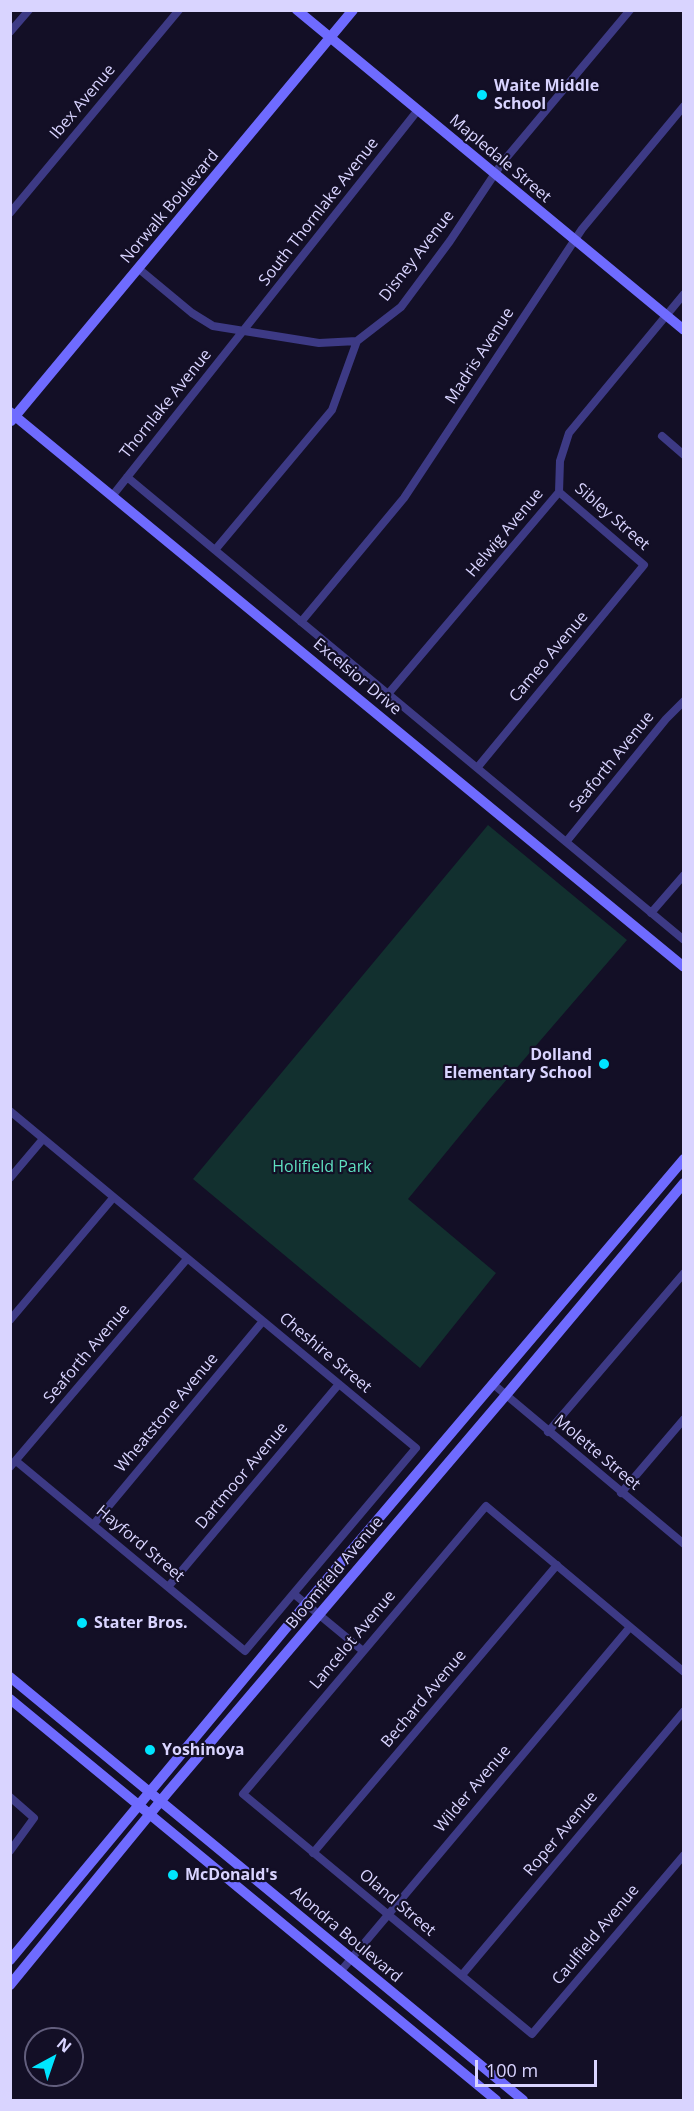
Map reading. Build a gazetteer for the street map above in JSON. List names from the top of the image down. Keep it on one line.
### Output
{"streets":{"main road":["Mapledale Street","Norwalk Boulevard","Excelsior Drive","Bloomfield Avenue","Alondra Boulevard"],"street":["Ibex Avenue","South Thornlake Avenue","Disney Avenue","Madris Avenue","Thornlake Avenue","Sibley Street","Helwig Avenue","Cameo Avenue","Seaforth Avenue","Cheshire Street","Wheatstone Avenue","Molette Street","Dartmoor Avenue","Hayford Street","Lancelot Avenue","Bechard Avenue","Wilder Avenue","Roper Avenue","Oland Street","Caulfield Avenue"]},"crossings":[["Mapledale Street","Norwalk Boulevard"],["Mapledale Street","South Thornlake Avenue"],["Mapledale Street","Disney Avenue"],["Mapledale Street","Madris Avenue"],["Mapledale Street","Helwig Avenue"],["Norwalk Boulevard","Excelsior Drive"],["South Thornlake Avenue","Thornlake Avenue"],["Madris Avenue","Excelsior Drive"],["Thornlake Avenue","Excelsior Drive"],["Sibley Street","Helwig Avenue"],["Sibley Street","Cameo Avenue"],["Helwig Avenue","Excelsior Drive"],["Cameo Avenue","Excelsior Drive"],["Excelsior Drive","Seaforth Avenue"],["Seaforth Avenue","Cheshire Street"],["Seaforth Avenue","Hayford Street"],["Cheshire Street","Wheatstone Avenue"],["Cheshire Street","Dartmoor Avenue"],["Cheshire Street","Hayford Street"],["Wheatstone Avenue","Hayford Street"],["Molette Street","Bloomfield Avenue"],["Dartmoor Avenue","Hayford Street"],["Bloomfield Avenue","Alondra Boulevard"],["Lancelot Avenue","Bechard Avenue"],["Lancelot Avenue","Oland Street"],["Bechard Avenue","Oland Street"],["Wilder Avenue","Oland Street"],["Wilder Avenue","Alondra Boulevard"],["Roper Avenue","Oland Street"],["Oland Street","Caulfield Avenue"]],"parks":["Holifield Park"],"places":["Waite Middle School","Dolland Elementary School","Stater Bros.","Yoshinoya","McDonald's"],"scale_bar":"100 m","north":"top right"}
